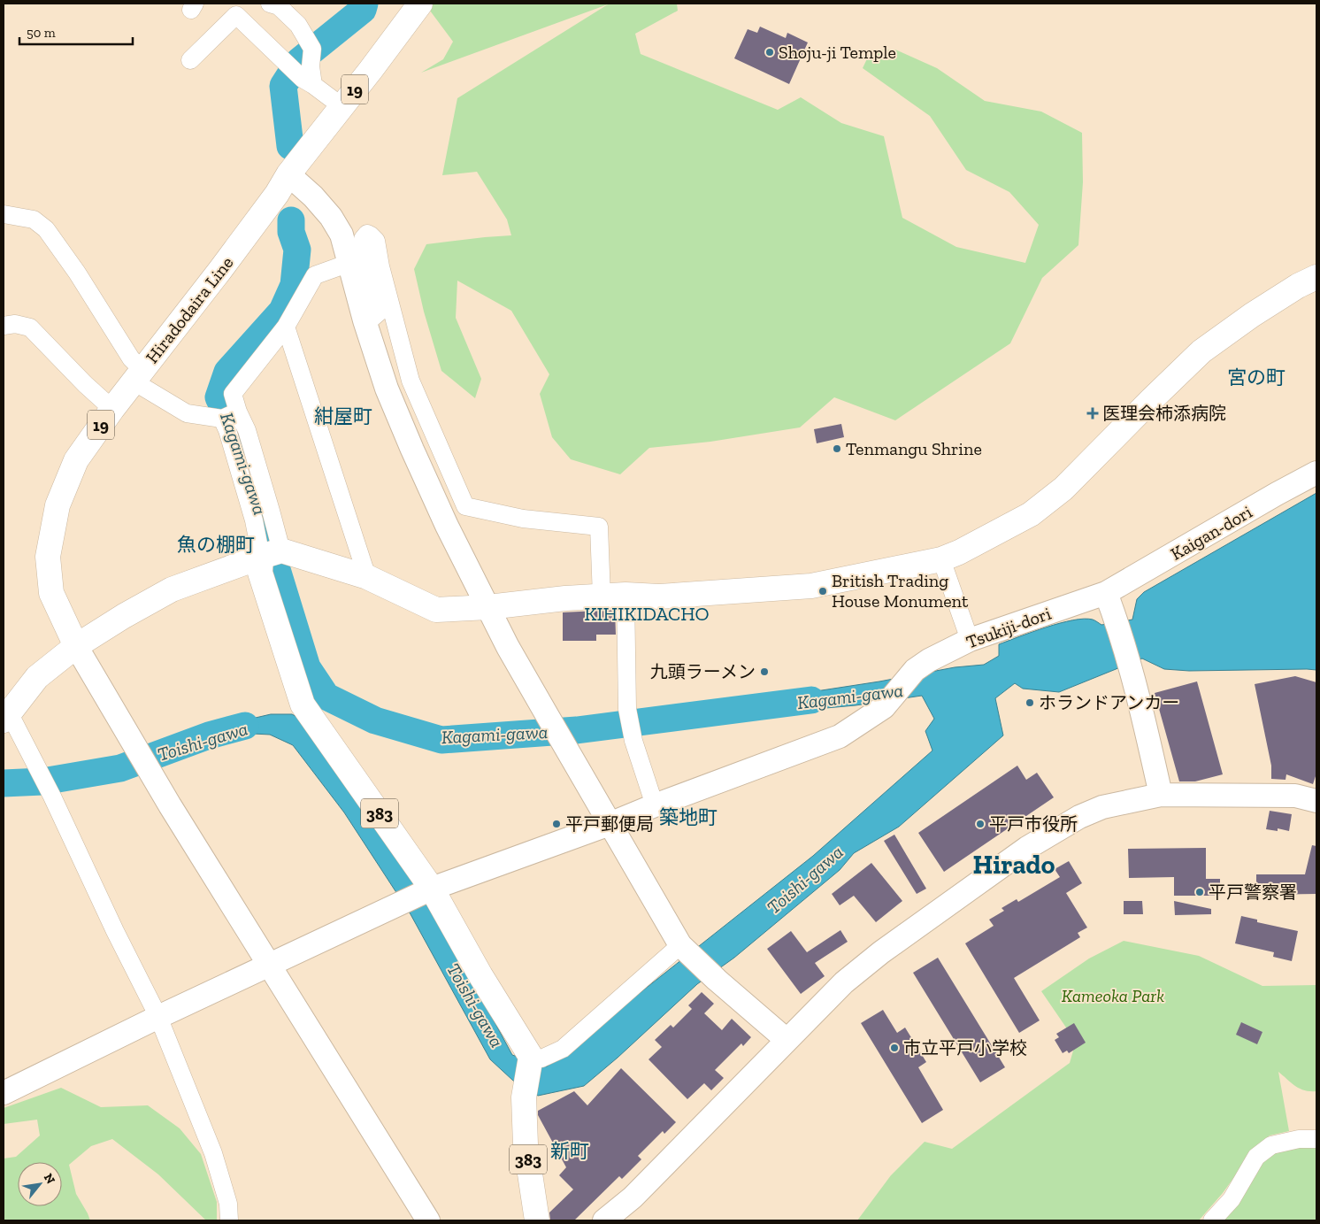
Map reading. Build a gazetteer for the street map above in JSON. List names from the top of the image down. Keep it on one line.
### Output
{"streets":{"main road":["19","Hiradodaira Line","383"],"street":["Kaigan-dori","Tsukiji-dori"]},"crossings":[["Kaigan-dori","Tsukiji-dori"],["Tsukiji-dori","383"]],"districts":["宮の町","紺屋町","魚の棚町","KIHIKIDACHO","築地町","Hirado","新町"],"water":["Kagami-gawa","Toishi-gawa"],"parks":["Kameoka Park"],"places":{"other":["Shoju-ji Temple","Tenmangu Shrine","British Trading House Monument","九頭ラーメン","ホランドアンカー","平戸郵便局","平戸市役所","平戸警察署","市立平戸小学校"],"health":["医理会柿添病院"]},"scale_bar":"50 m","north":"top right"}
